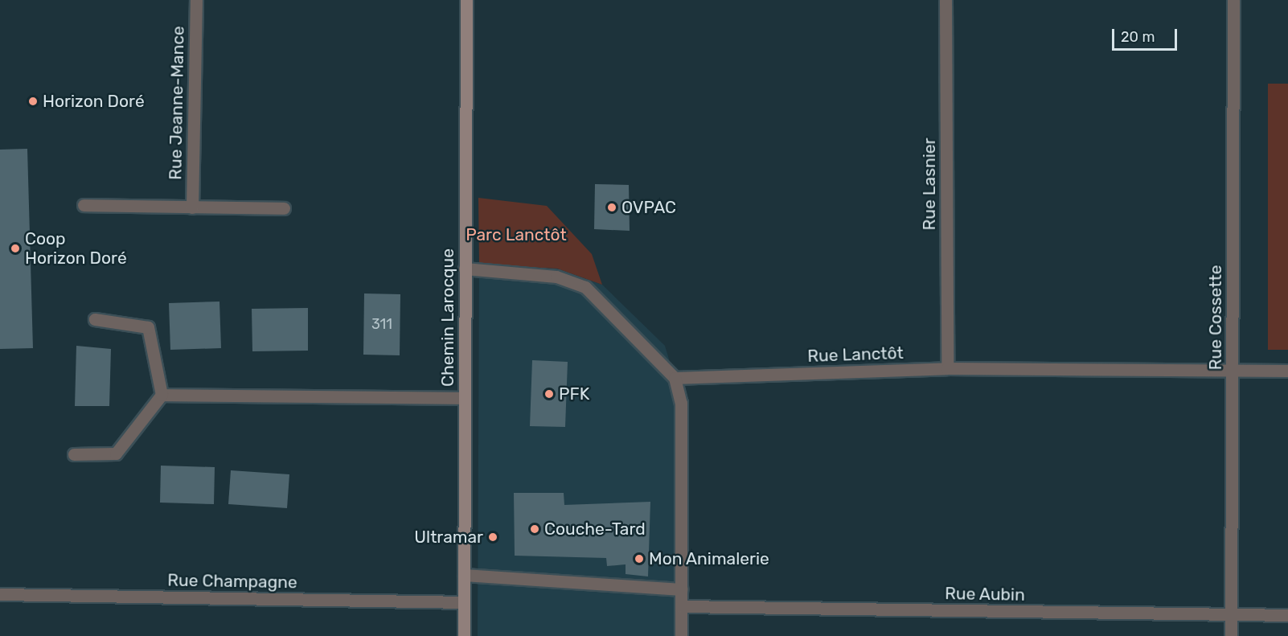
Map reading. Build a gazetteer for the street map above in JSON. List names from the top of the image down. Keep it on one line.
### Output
{"streets":{"main road":["Chemin Larocque"],"street":["Rue Jeanne-Mance","Rue Lasnier","Rue Cossette","Rue Lanctôt","Rue Champagne","Rue Aubin"]},"crossings":[["Rue Lasnier","Rue Lanctôt"],["Chemin Larocque","Rue Champagne"],["Rue Cossette","Rue Lanctôt"],["Rue Cossette","Rue Aubin"]],"parks":["Parc Lanctôt"],"places":["Horizon Doré","OVPAC","Coop Horizon Doré","PFK","Couche-Tard","Ultramar","Mon Animalerie"],"house_numbers":["311"],"scale_bar":"20 m"}
